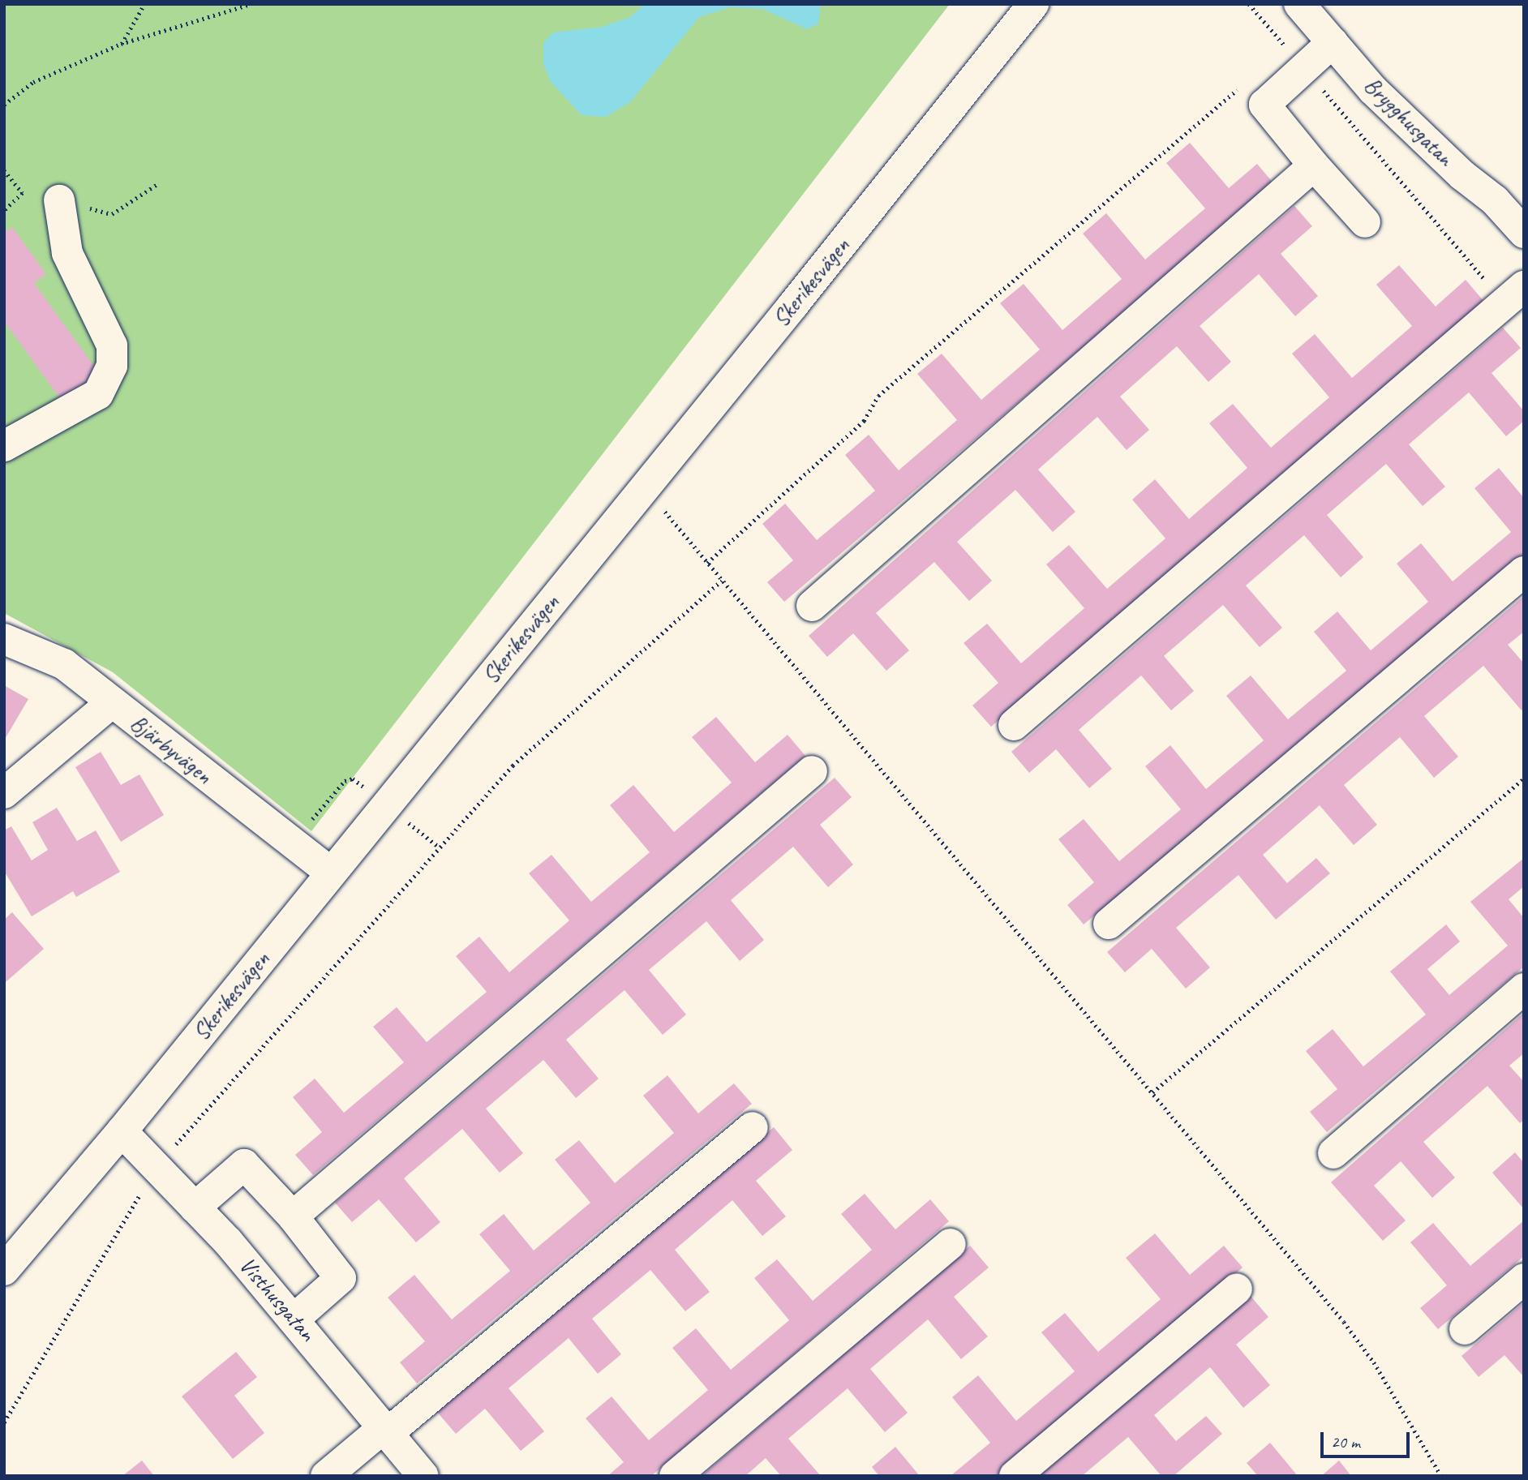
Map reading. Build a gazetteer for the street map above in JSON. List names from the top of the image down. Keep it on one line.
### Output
{"streets":{"street":["Brygghusgatan","Skerikesvägen","Bjärbyvägen","Visthusgatan"]},"crossings":[["Skerikesvägen","Bjärbyvägen"],["Skerikesvägen","Visthusgatan"]],"scale_bar":"20 m"}
